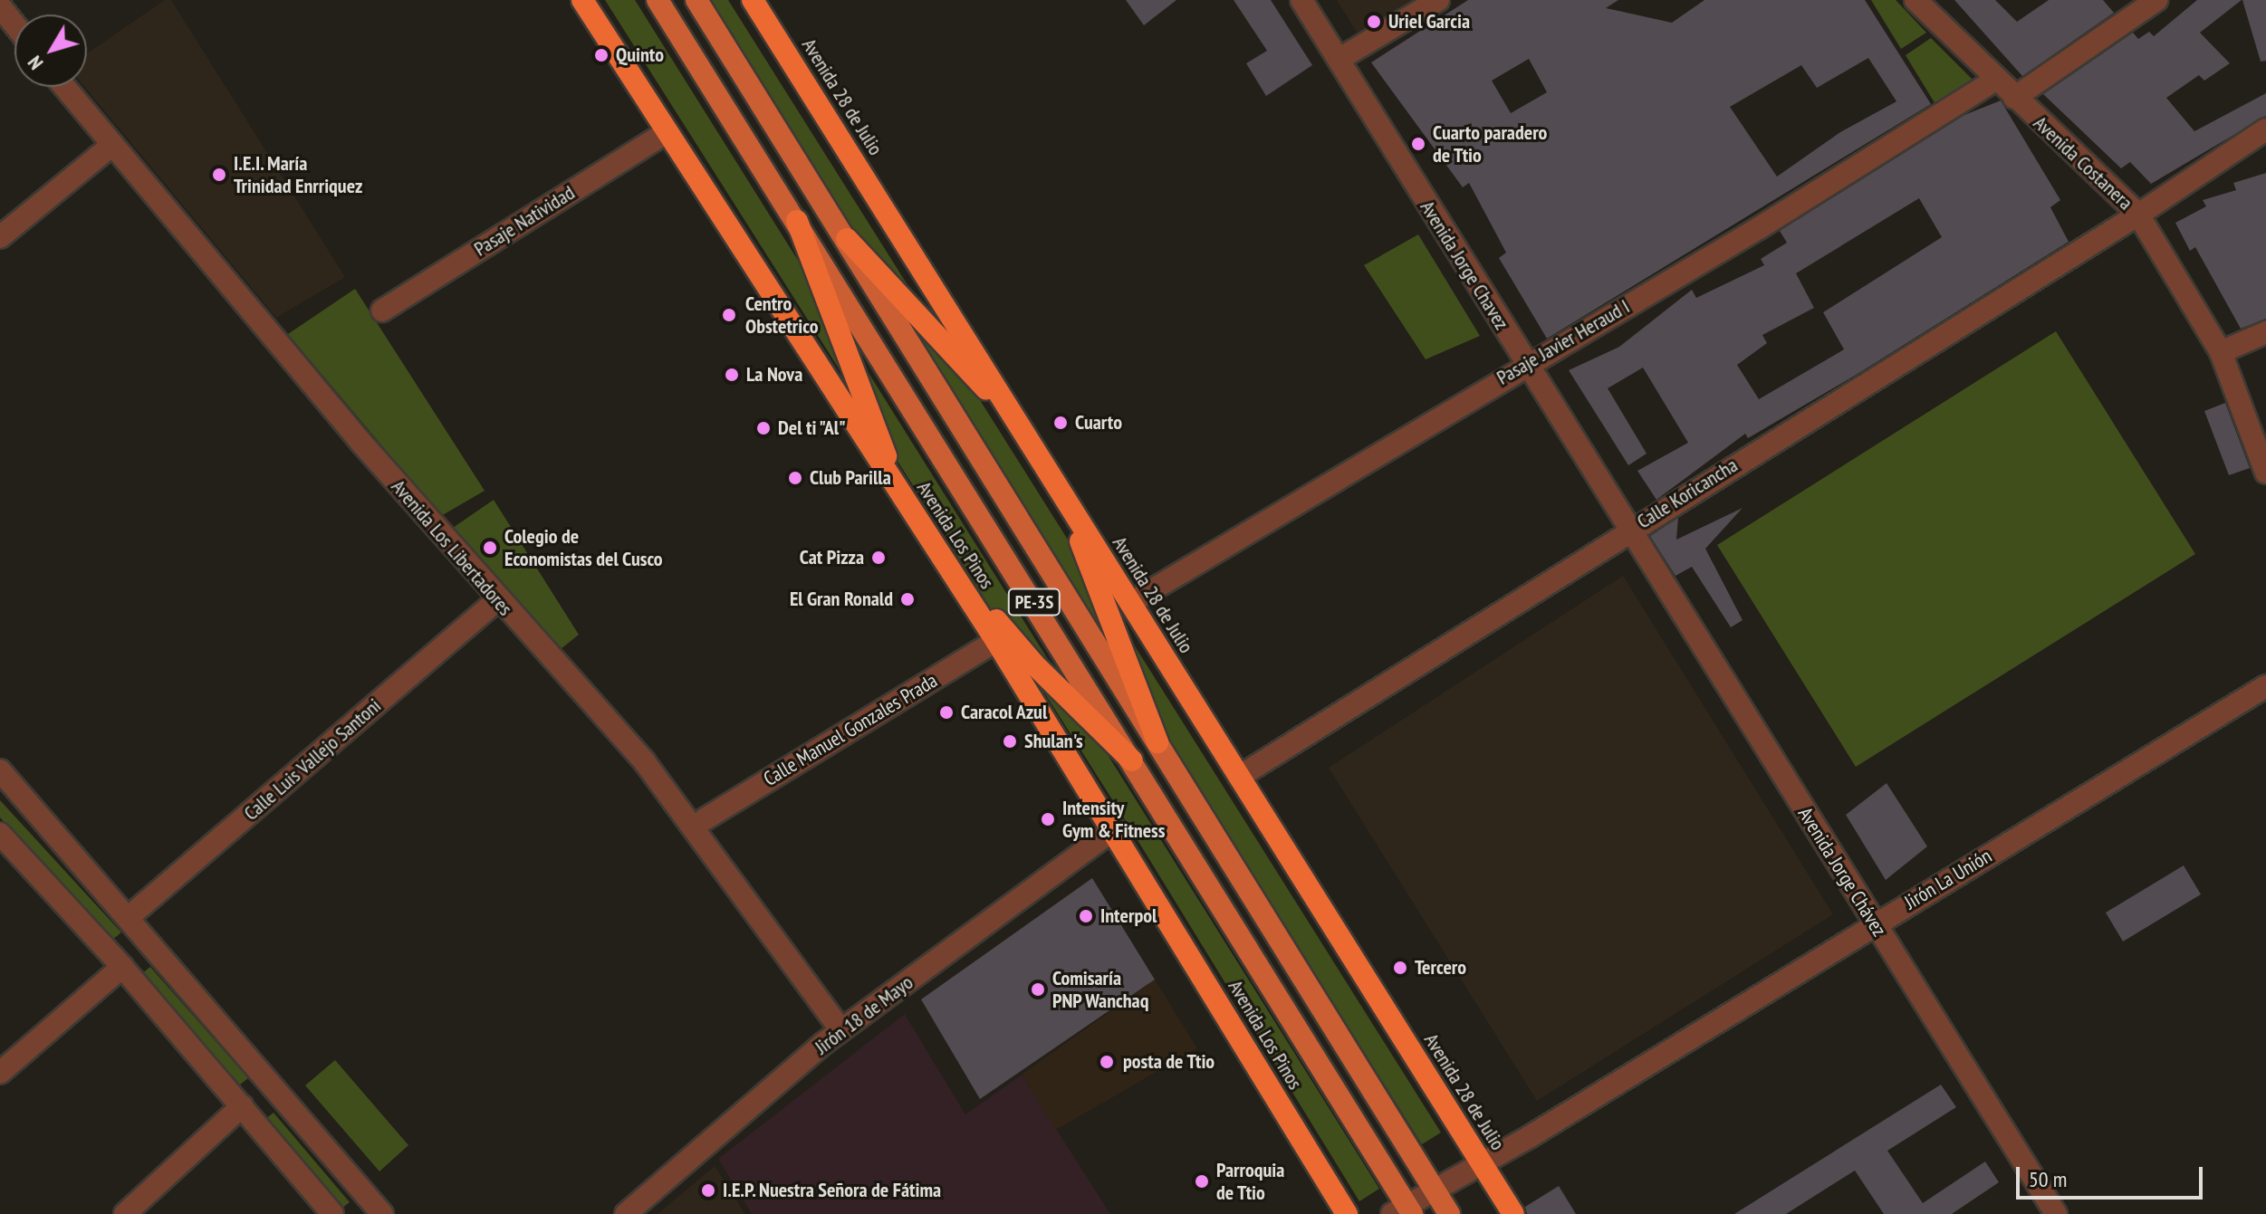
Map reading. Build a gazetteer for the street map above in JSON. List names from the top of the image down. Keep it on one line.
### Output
{"streets":{"highway":["Avenida 28 de Julio","Avenida Los Pinos"],"main road":["PE-3S"],"street":["Avenida Costanera","Pasaje Natividad","Avenida Jorge Chavez","Pasaje Javier Heraud I","Calle Koricancha","Avenida Los Libertadores","Calle Manuel Gonzales Prada","Calle Luis Vallejo Santoni","Avenida Jorge Chávez","Jirón La Unión","Jirón 18 de Mayo"]},"crossings":[["Avenida 28 de Julio","Pasaje Javier Heraud I"],["Avenida 28 de Julio","Calle Koricancha"],["Avenida 28 de Julio","Jirón La Unión"],["Avenida Costanera","Pasaje Javier Heraud I"],["Avenida Costanera","Calle Koricancha"],["Pasaje Natividad","Avenida Los Pinos"],["Avenida Jorge Chavez","Pasaje Javier Heraud I"],["Avenida Jorge Chavez","Calle Koricancha"],["Avenida Jorge Chavez","Avenida Jorge Chávez"],["Calle Koricancha","Avenida Jorge Chávez"],["Avenida Los Pinos","Calle Manuel Gonzales Prada"],["Avenida Los Pinos","Jirón 18 de Mayo"],["Avenida Los Libertadores","Calle Luis Vallejo Santoni"],["Avenida Los Libertadores","Jirón 18 de Mayo"],["PE-3S","Jirón La Unión"],["Avenida Jorge Chávez","Jirón La Unión"]],"places":["Uriel Garcia","Quinto","Cuarto paradero de Ttio","I.E.I. María Trinidad Enrriquez","Centro Obstetrico","La Nova","Cuarto","Del ti \"Al\"","Club Parilla","Colegio de Economistas del Cusco","Cat Pizza","El Gran Ronald","Caracol Azul","Shulan's","Intensity Gym & Fitness","Interpol","Tercero","Comisaría PNP Wanchaq","posta de Ttio","Parroquia de Ttio","I.E.P. Nuestra Señora de Fátima"],"scale_bar":"50 m","north":"bottom left"}
